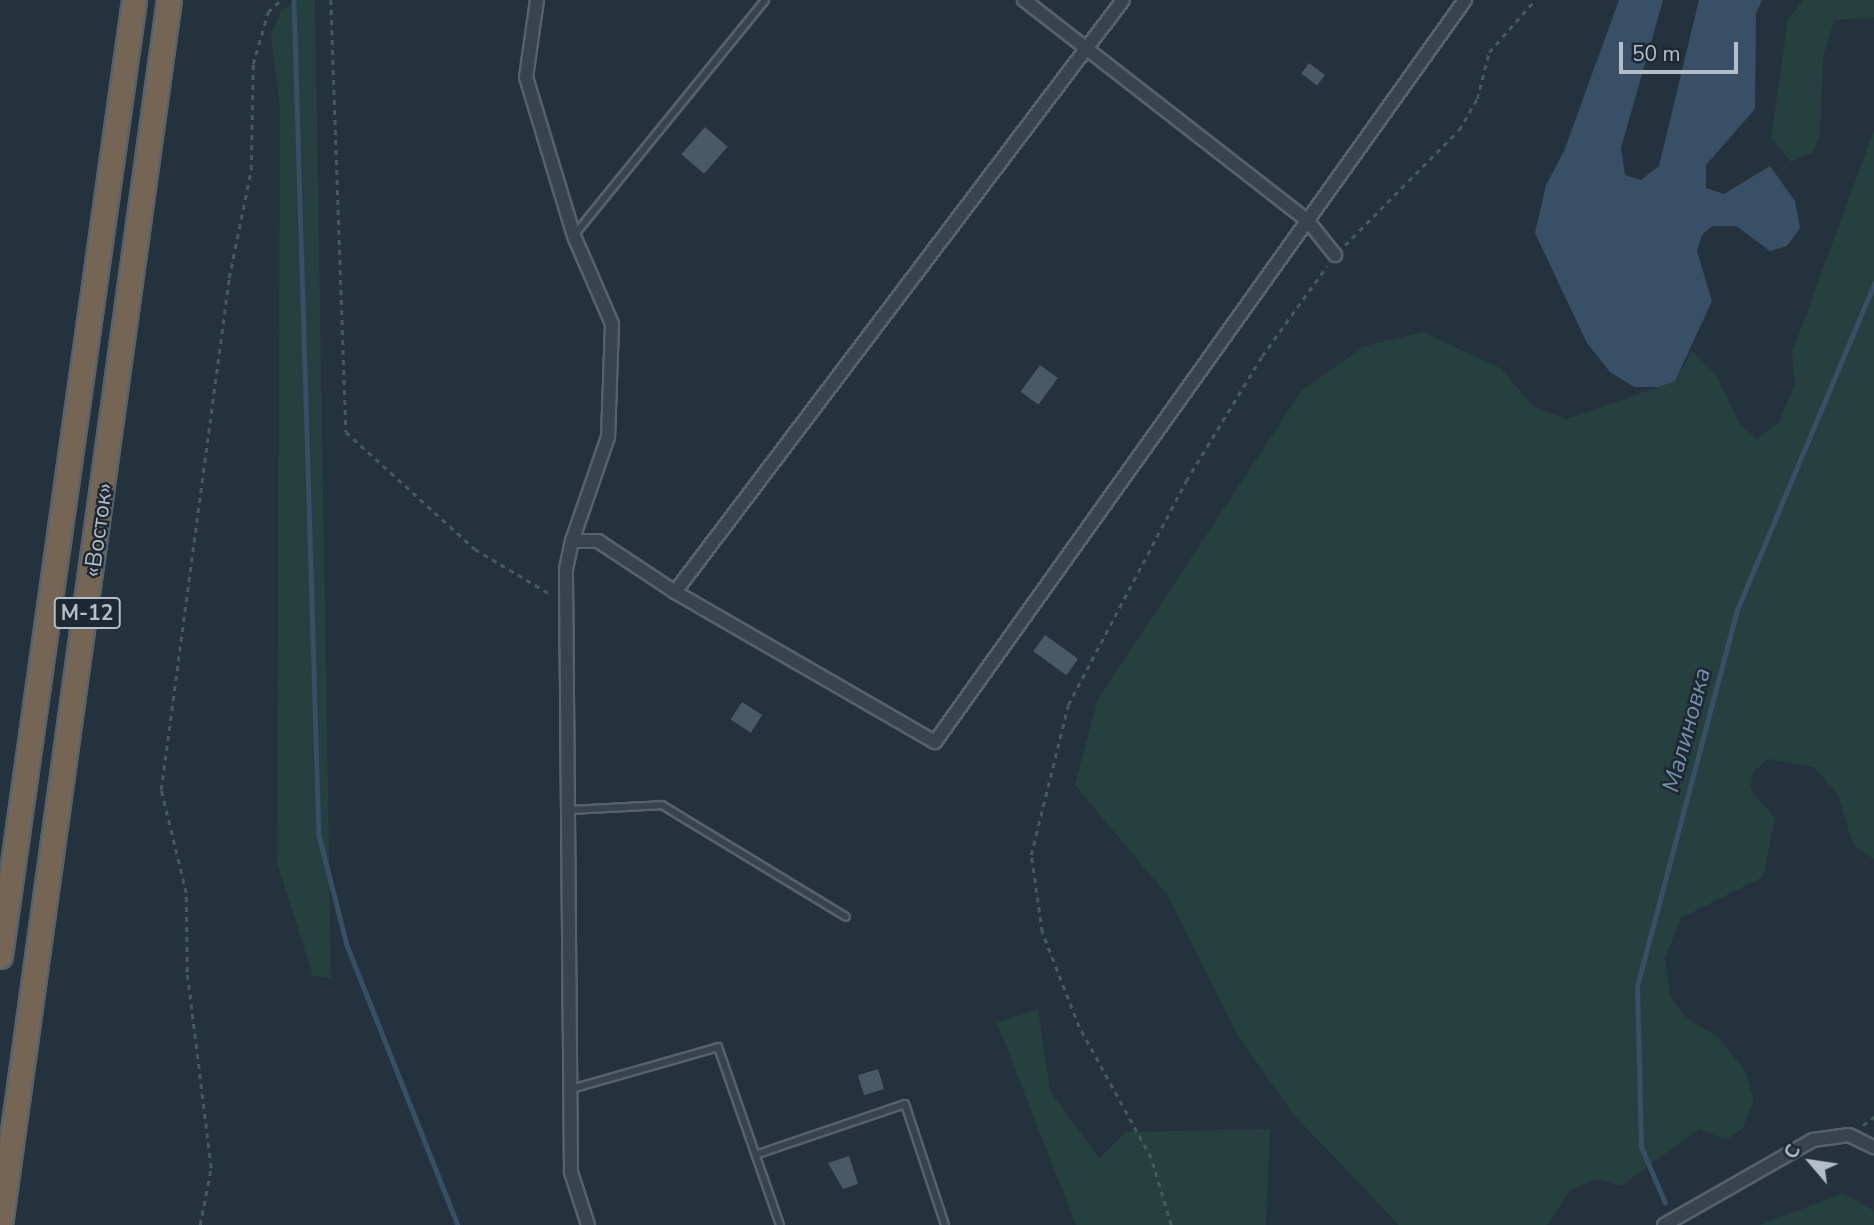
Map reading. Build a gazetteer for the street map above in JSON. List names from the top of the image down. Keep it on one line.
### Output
{"streets":{"highway":["«Восток»","М-12"]},"water":["Малиновка"],"scale_bar":"50 m","north":"top left"}
